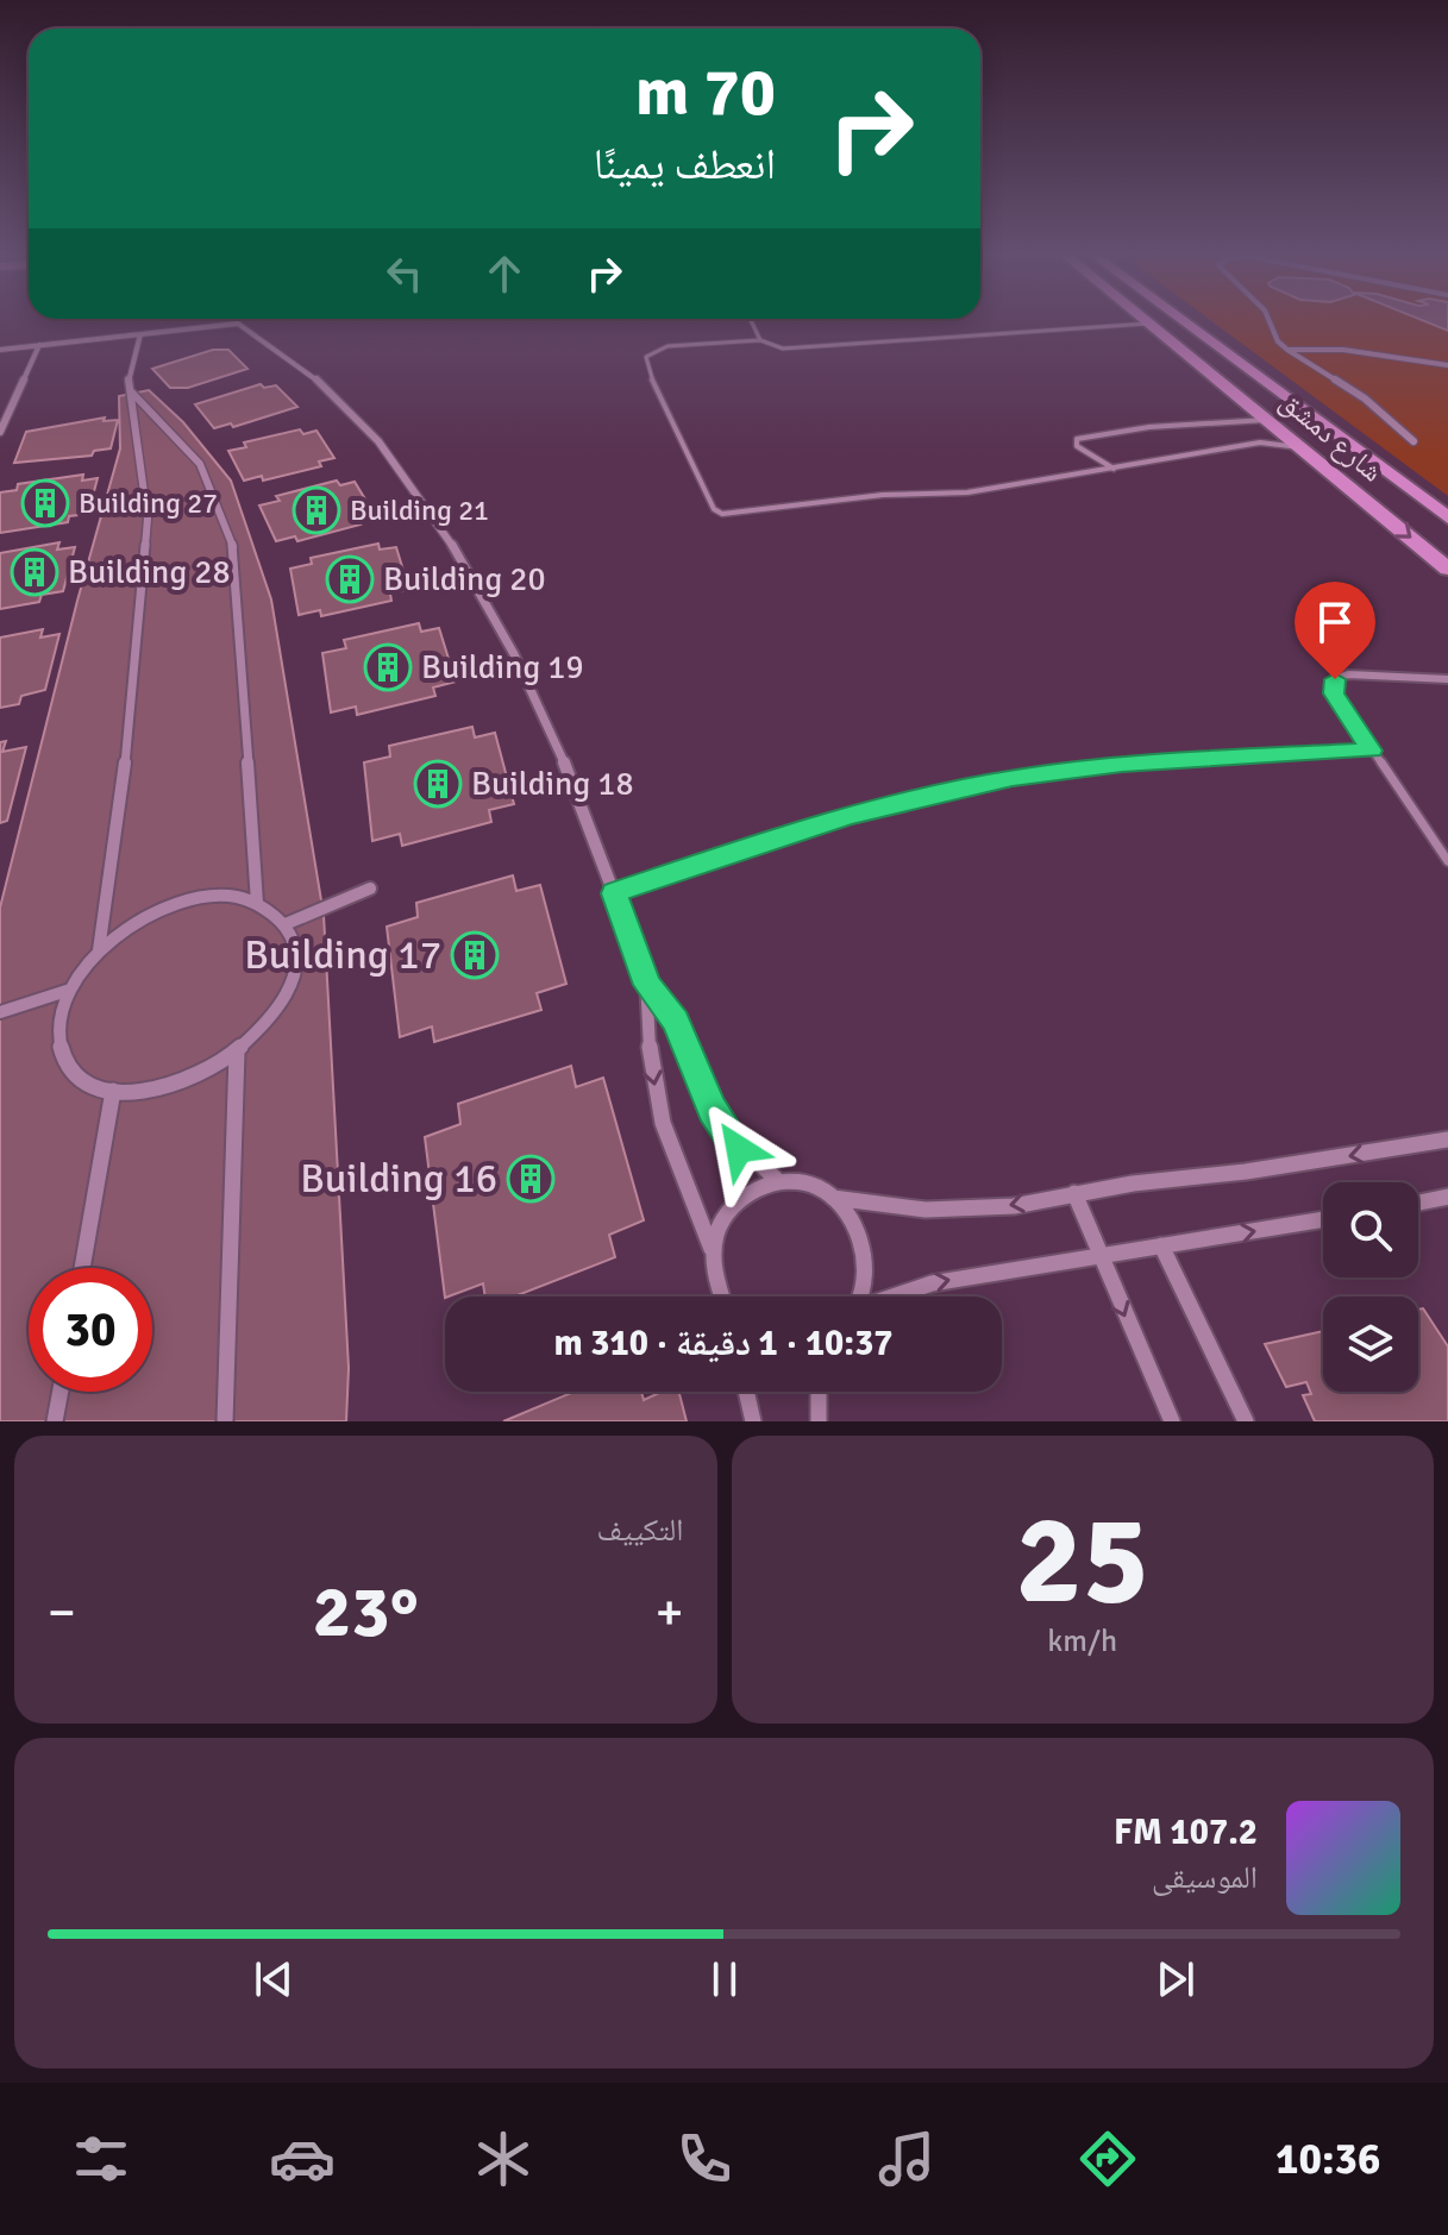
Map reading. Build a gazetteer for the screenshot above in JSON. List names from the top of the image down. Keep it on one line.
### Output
{"streets":{"main road":["شارع دمشق"]},"places":{"building":["Building 27","Building 21","Building 28","Building 20","Building 19","Building 18","Building 17","Building 16"]},"page":{"turn":["70 m","انعطف يمينًا"],"limit":"30","trip":"10:37 · 1 دقيقة · 310 m","tile":[["25","km/h"],"التكييف"],"heat":["−","23°","+"],"song":["107.2 FM","الموسيقى"],"tabs":"10:36"}}
